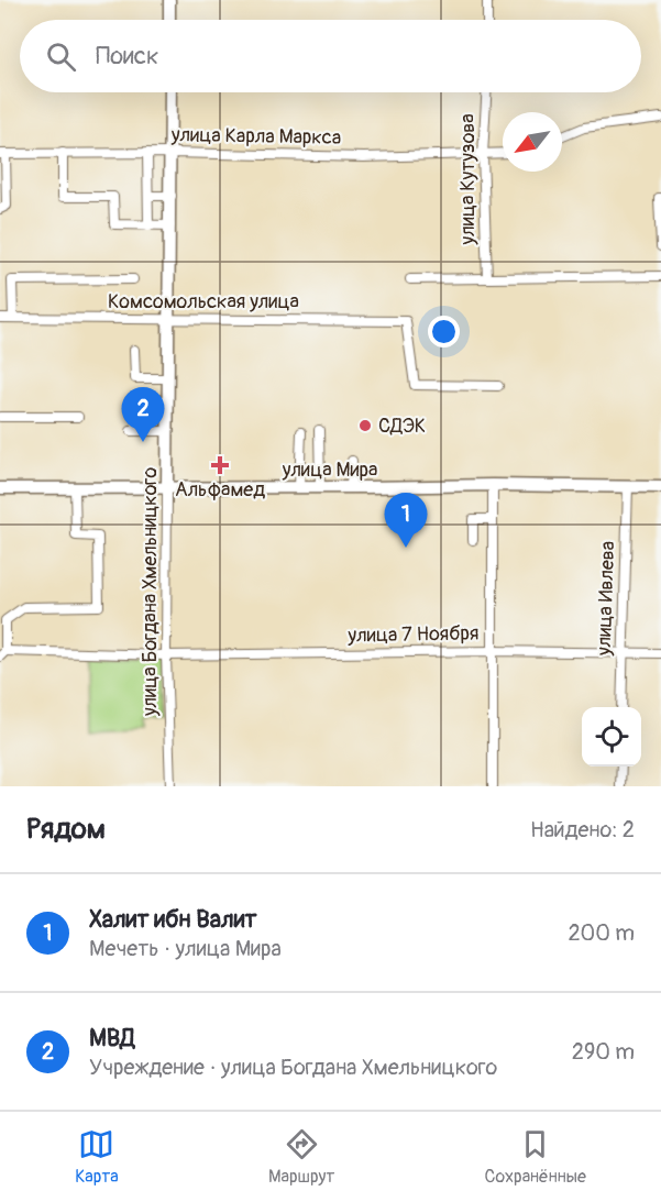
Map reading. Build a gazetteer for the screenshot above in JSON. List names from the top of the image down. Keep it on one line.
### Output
{"streets":{"main road":["улица Мира","улица Богдана Хмельницкого"],"street":["улица Карла Маркса","улица Кутузова","Комсомольская улица","улица Ивлева","улица 7 Ноября"]},"crossings":[["улица Карла Маркса","улица Кутузова"],["улица Карла Маркса","улица Богдана Хмельницкого"],["Комсомольская улица","улица Богдана Хмельницкого"],["улица Мира","улица Богдана Хмельницкого"],["улица Мира","улица Ивлева"],["улица Богдана Хмельницкого","улица 7 Ноября"],["улица Ивлева","улица 7 Ноября"]],"places":{"other":["СДЭК"],"health":["Альфамед"]},"north":"bottom left","page":{"search":"Поиск","pins":["2","1"],"heading":["Рядом","Найдено: 2"],"list":[{"mark":"1","name":"Халит ибн Валит","note":"Мечеть · улица Мира","value":"200 m"},{"mark":"2","name":"МВД","note":"Учреждение · улица Богдана Хмельницкого","value":"290 m"}],"nav":["Карта","Маршрут","Сохранённые"]}}
